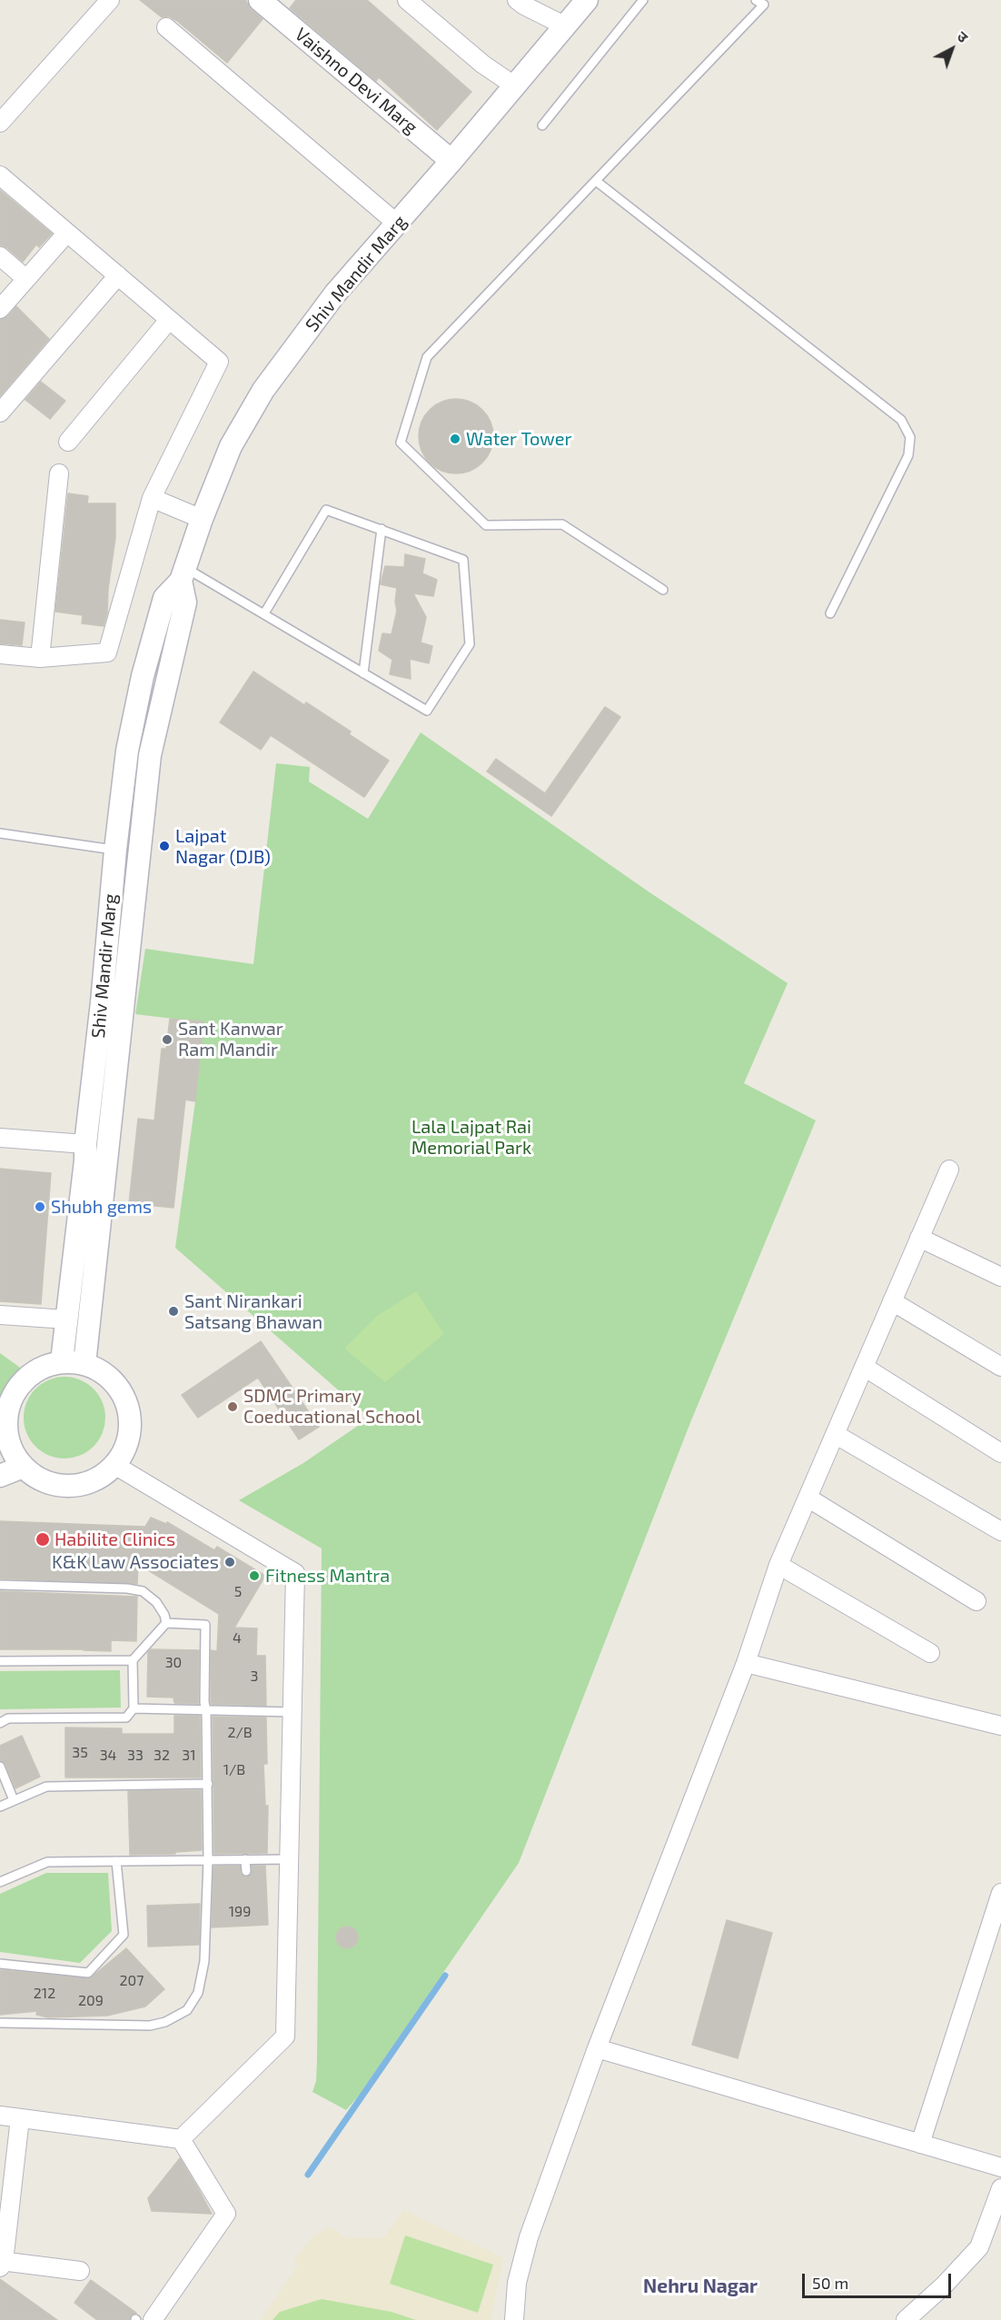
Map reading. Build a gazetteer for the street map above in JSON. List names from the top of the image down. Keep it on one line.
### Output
{"streets":{"street":["Vaishno Devi Marg","Shiv Mandir Marg"]},"crossings":[["Vaishno Devi Marg","Shiv Mandir Marg"]],"districts":["Nehru Nagar"],"parks":["Lala Lajpat Rai Memorial Park"],"places":["Water Tower","Lajpat Nagar (DJB)","Sant Kanwar Ram Mandir","Shubh gems","Sant Nirankari Satsang Bhawan","SDMC Primary Coeducational School","Habilite Clinics","K&K Law Associates","Fitness Mantra"],"house_numbers":["5","4","30","3","2/B","35","34","33","32","31","1/B","199","207","212","209"],"scale_bar":"50 m","north":"top right"}
